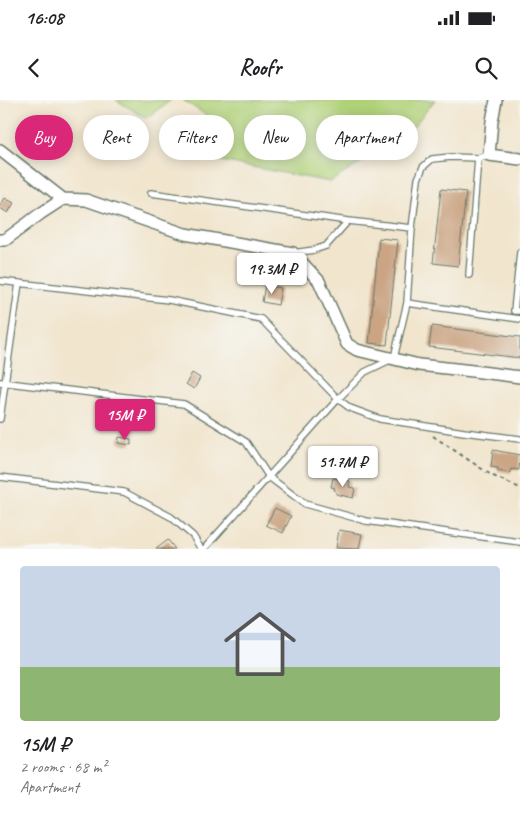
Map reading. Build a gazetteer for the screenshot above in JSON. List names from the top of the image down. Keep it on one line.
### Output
{"page":{"status":"16:08","header":"Roofr","chip":["Buy","Rent","Filters","New","Apartment"],"price":["19.3M ₽","15M ₽","51.7M ₽"],"list":[{"name":"15M ₽","note":"2 rooms · 68 m² · Apartment"}]}}
